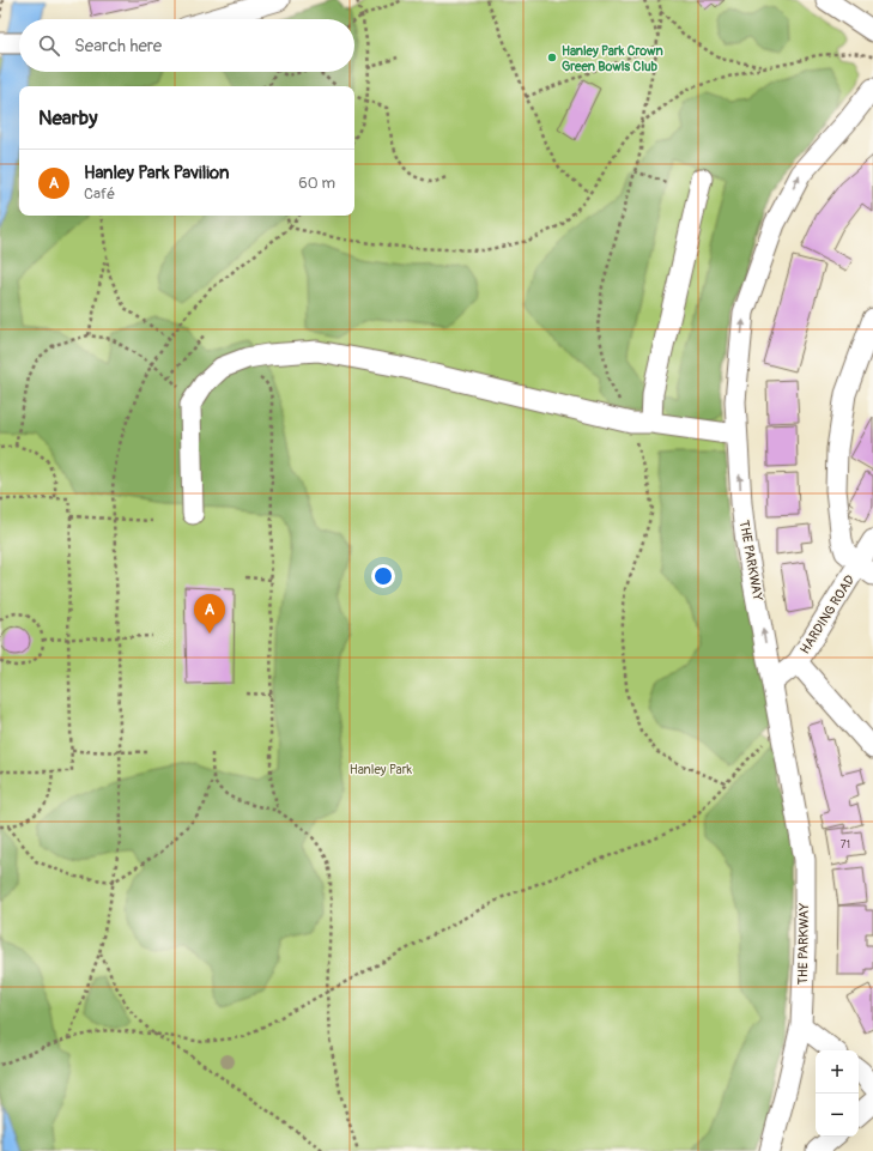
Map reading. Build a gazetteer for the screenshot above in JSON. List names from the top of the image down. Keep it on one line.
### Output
{"streets":{"street":["THE PARKWAY","HARDING ROAD"]},"crossings":[["THE PARKWAY","HARDING ROAD"]],"parks":["Hanley Park"],"places":["Hanley Park Crown Green Bowls Club"],"house_numbers":["71"],"page":{"search":"Search here","heading":"Nearby","list":[{"mark":"A","name":"Hanley Park Pavilion","note":"Café","value":"60 m"}],"pins":"A","map_buttons":["+","−"]}}
